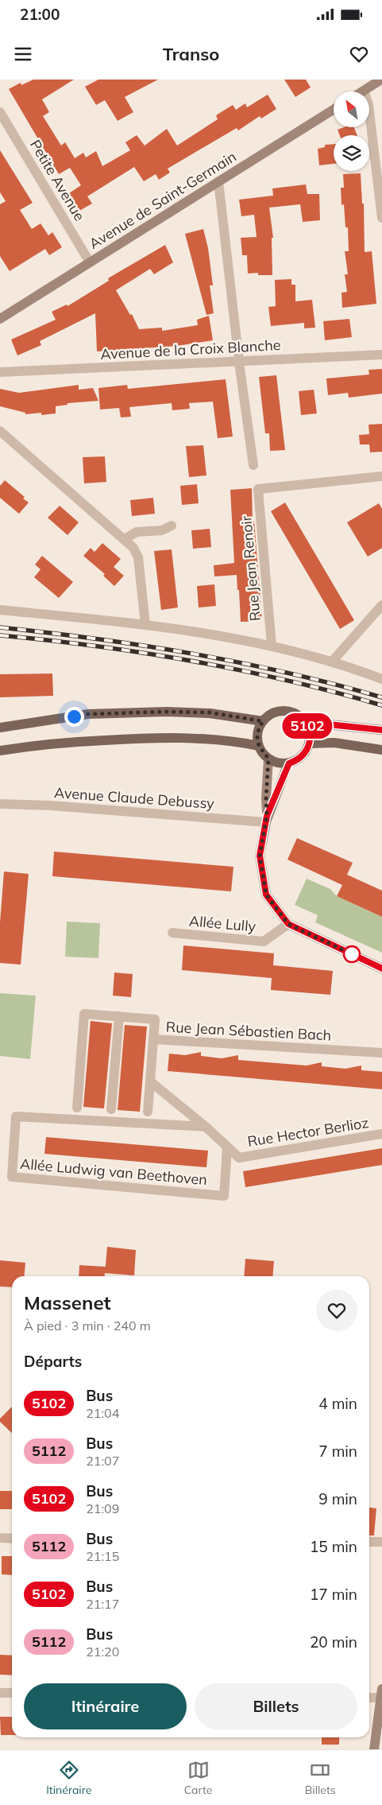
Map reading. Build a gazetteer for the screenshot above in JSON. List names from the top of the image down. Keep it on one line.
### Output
{"streets":{"street":["Petite Avenue","Avenue de Saint-Germain","Avenue de la Croix Blanche","Rue Jean Renoir","Avenue Claude Debussy","Allée Lully","Rue Jean Sébastien Bach","Rue Hector Berlioz","Allée Ludwig van Beethoven"]},"crossings":[["Petite Avenue","Avenue de Saint-Germain"],["Rue Hector Berlioz","Allée Ludwig van Beethoven"]],"lines":["bus line 5102"],"north":"top left","page":{"status":"21:00","header":"Transo","on_map":"5102","heading":[["Massenet","À pied · 3 min · 240 m"],"Départs"],"list":[{"mark":"5102","name":"Bus","note":"21:04","value":"4 min"},{"mark":"5112","name":"Bus","note":"21:07","value":"7 min"},{"mark":"5102","name":"Bus","note":"21:09","value":"9 min"},{"mark":"5112","name":"Bus","note":"21:15","value":"15 min"},{"mark":"5102","name":"Bus","note":"21:17","value":"17 min"},{"mark":"5112","name":"Bus","note":"21:20","value":"20 min"}],"buttons":["Itinéraire","Billets"],"tabs":["Itinéraire","Carte","Billets"]}}
